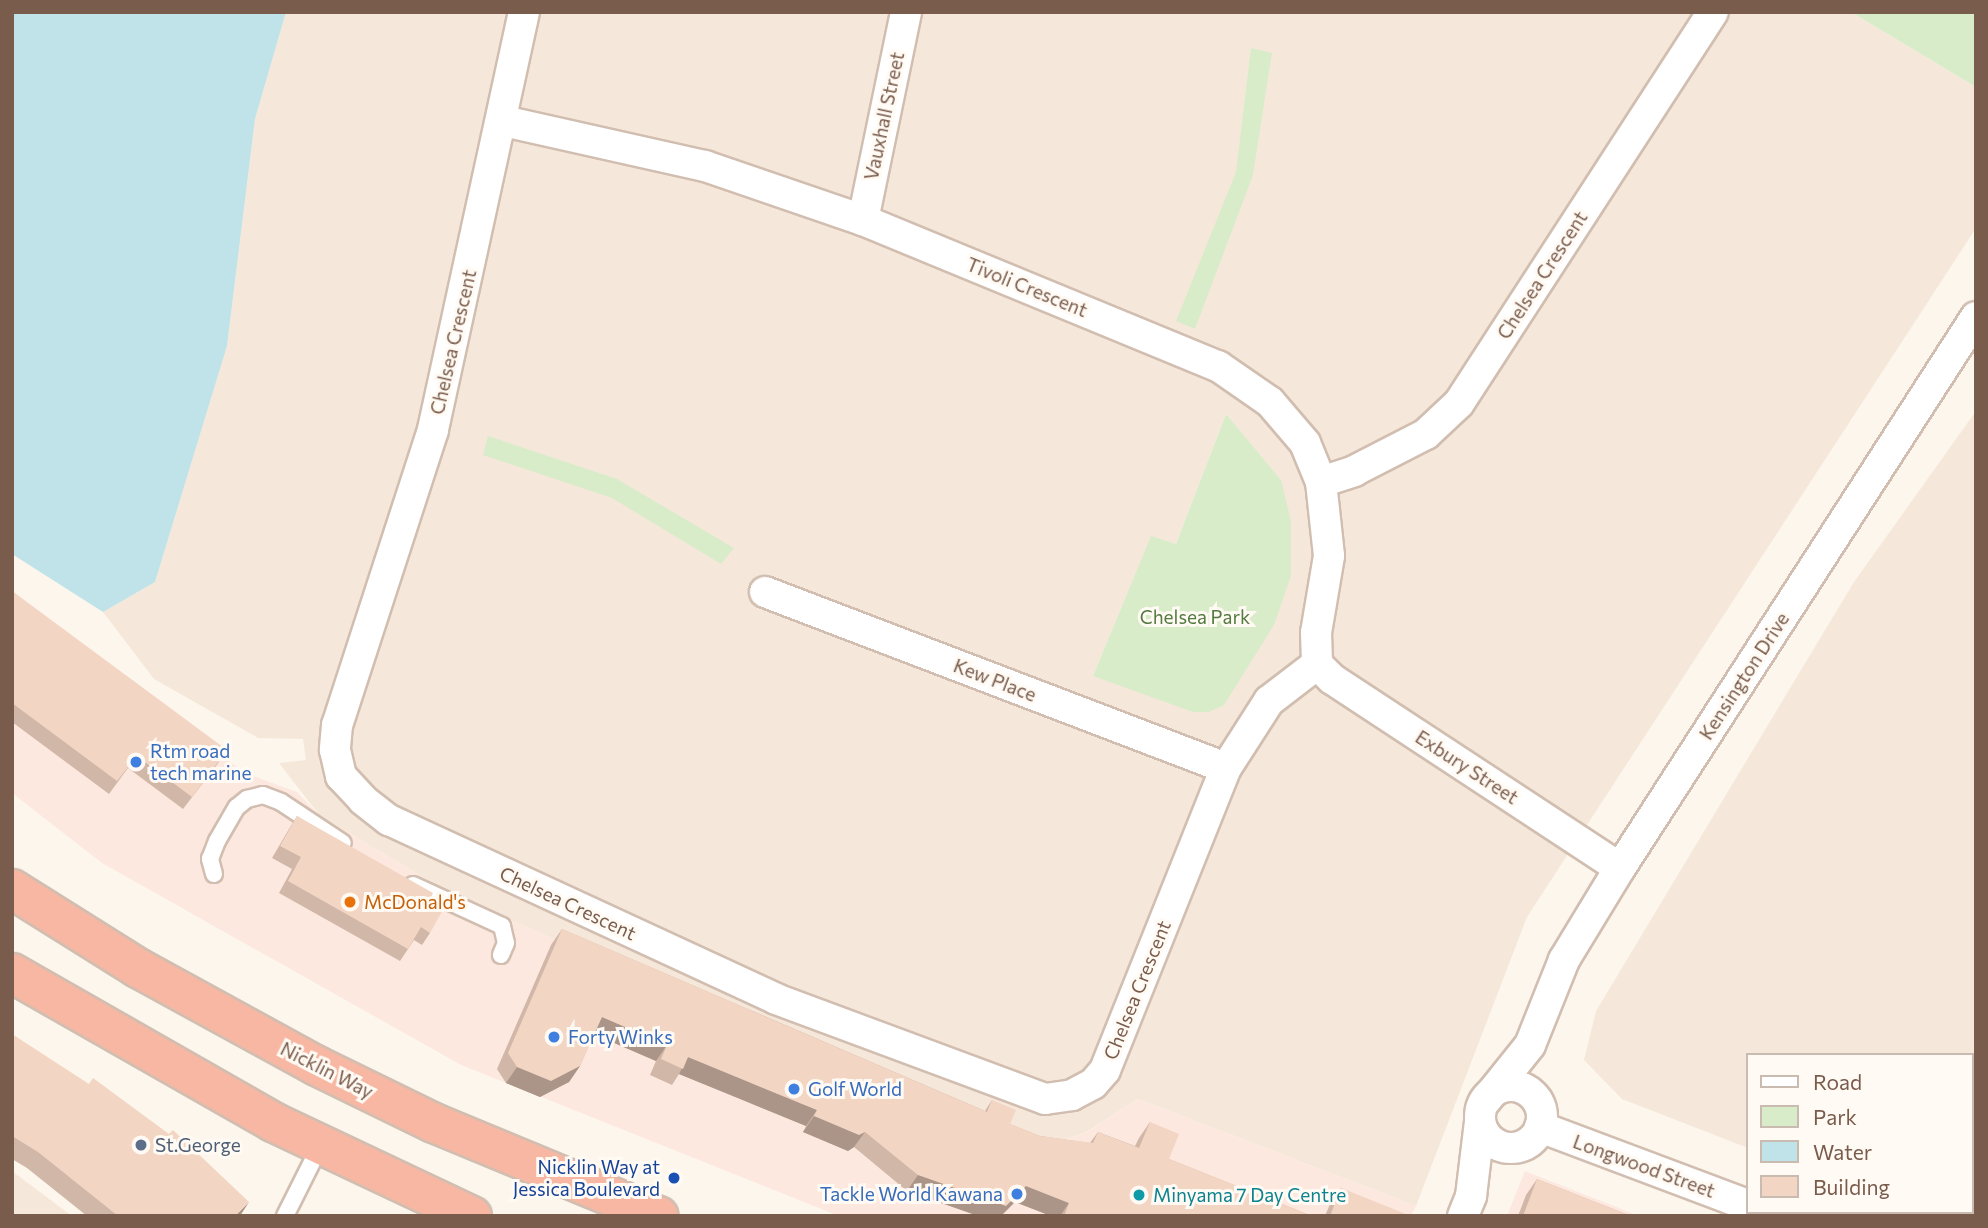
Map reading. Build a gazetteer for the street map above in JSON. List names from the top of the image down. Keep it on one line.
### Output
{"streets":{"highway":["Nicklin Way"],"street":["Vauxhall Street","Chelsea Crescent","Tivoli Crescent","Kensington Drive","Kew Place","Exbury Street","Longwood Street"]},"crossings":[["Vauxhall Street","Tivoli Crescent"],["Chelsea Crescent","Tivoli Crescent"],["Chelsea Crescent","Kew Place"],["Chelsea Crescent","Exbury Street"],["Tivoli Crescent","Exbury Street"],["Kensington Drive","Exbury Street"],["Kensington Drive","Longwood Street"]],"parks":["Chelsea Park"],"places":["Rtm road tech marine","McDonald's","Forty Winks","Golf World","St.George","Nicklin Way at Jessica Boulevard","Tackle World Kawana","Minyama 7 Day Centre"],"legend":["Road","Park","Water","Building"]}
